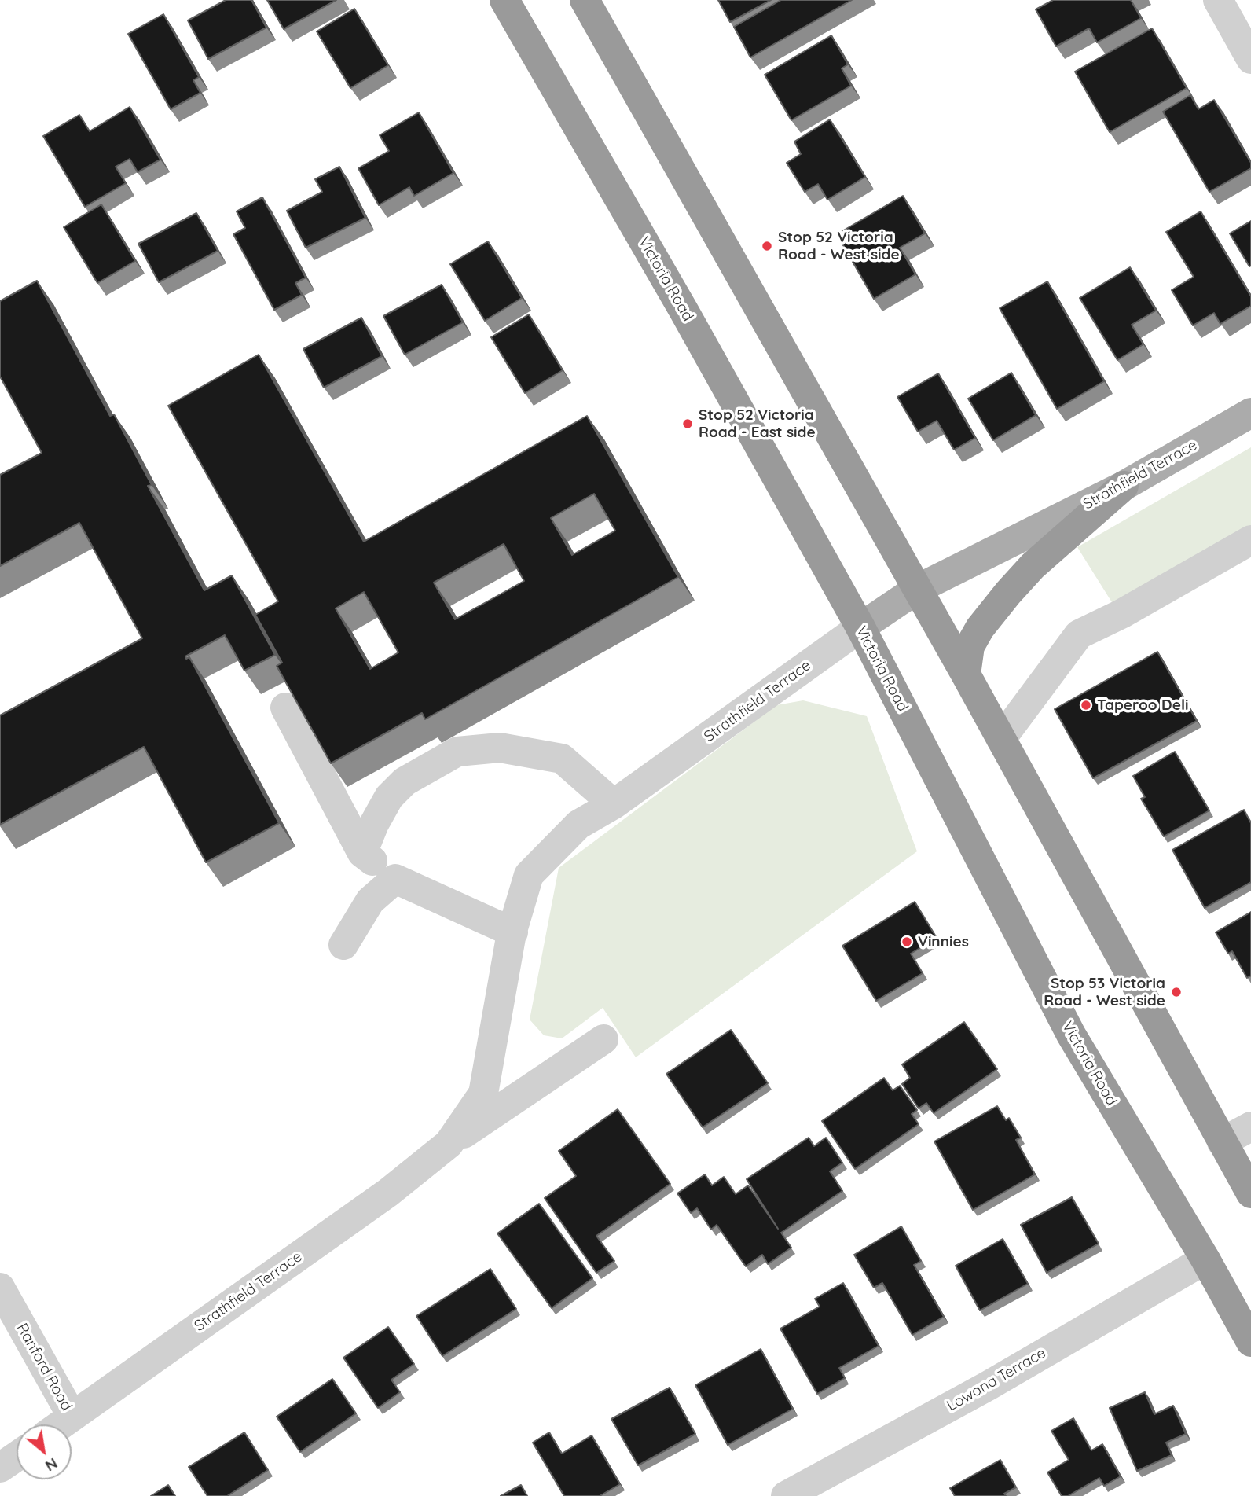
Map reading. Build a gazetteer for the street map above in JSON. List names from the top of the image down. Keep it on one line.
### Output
{"streets":{"highway":["Victoria Road"],"main road":["Strathfield Terrace"],"street":["Ranford Road","Lowana Terrace"]},"crossings":[["Victoria Road","Strathfield Terrace"],["Victoria Road","Lowana Terrace"],["Strathfield Terrace","Ranford Road"]],"places":["Stop 52 Victoria Road - West side","Stop 52 Victoria Road - East side","Taperoo Deli","Vinnies","Stop 53 Victoria Road - West side"],"north":"bottom right"}
